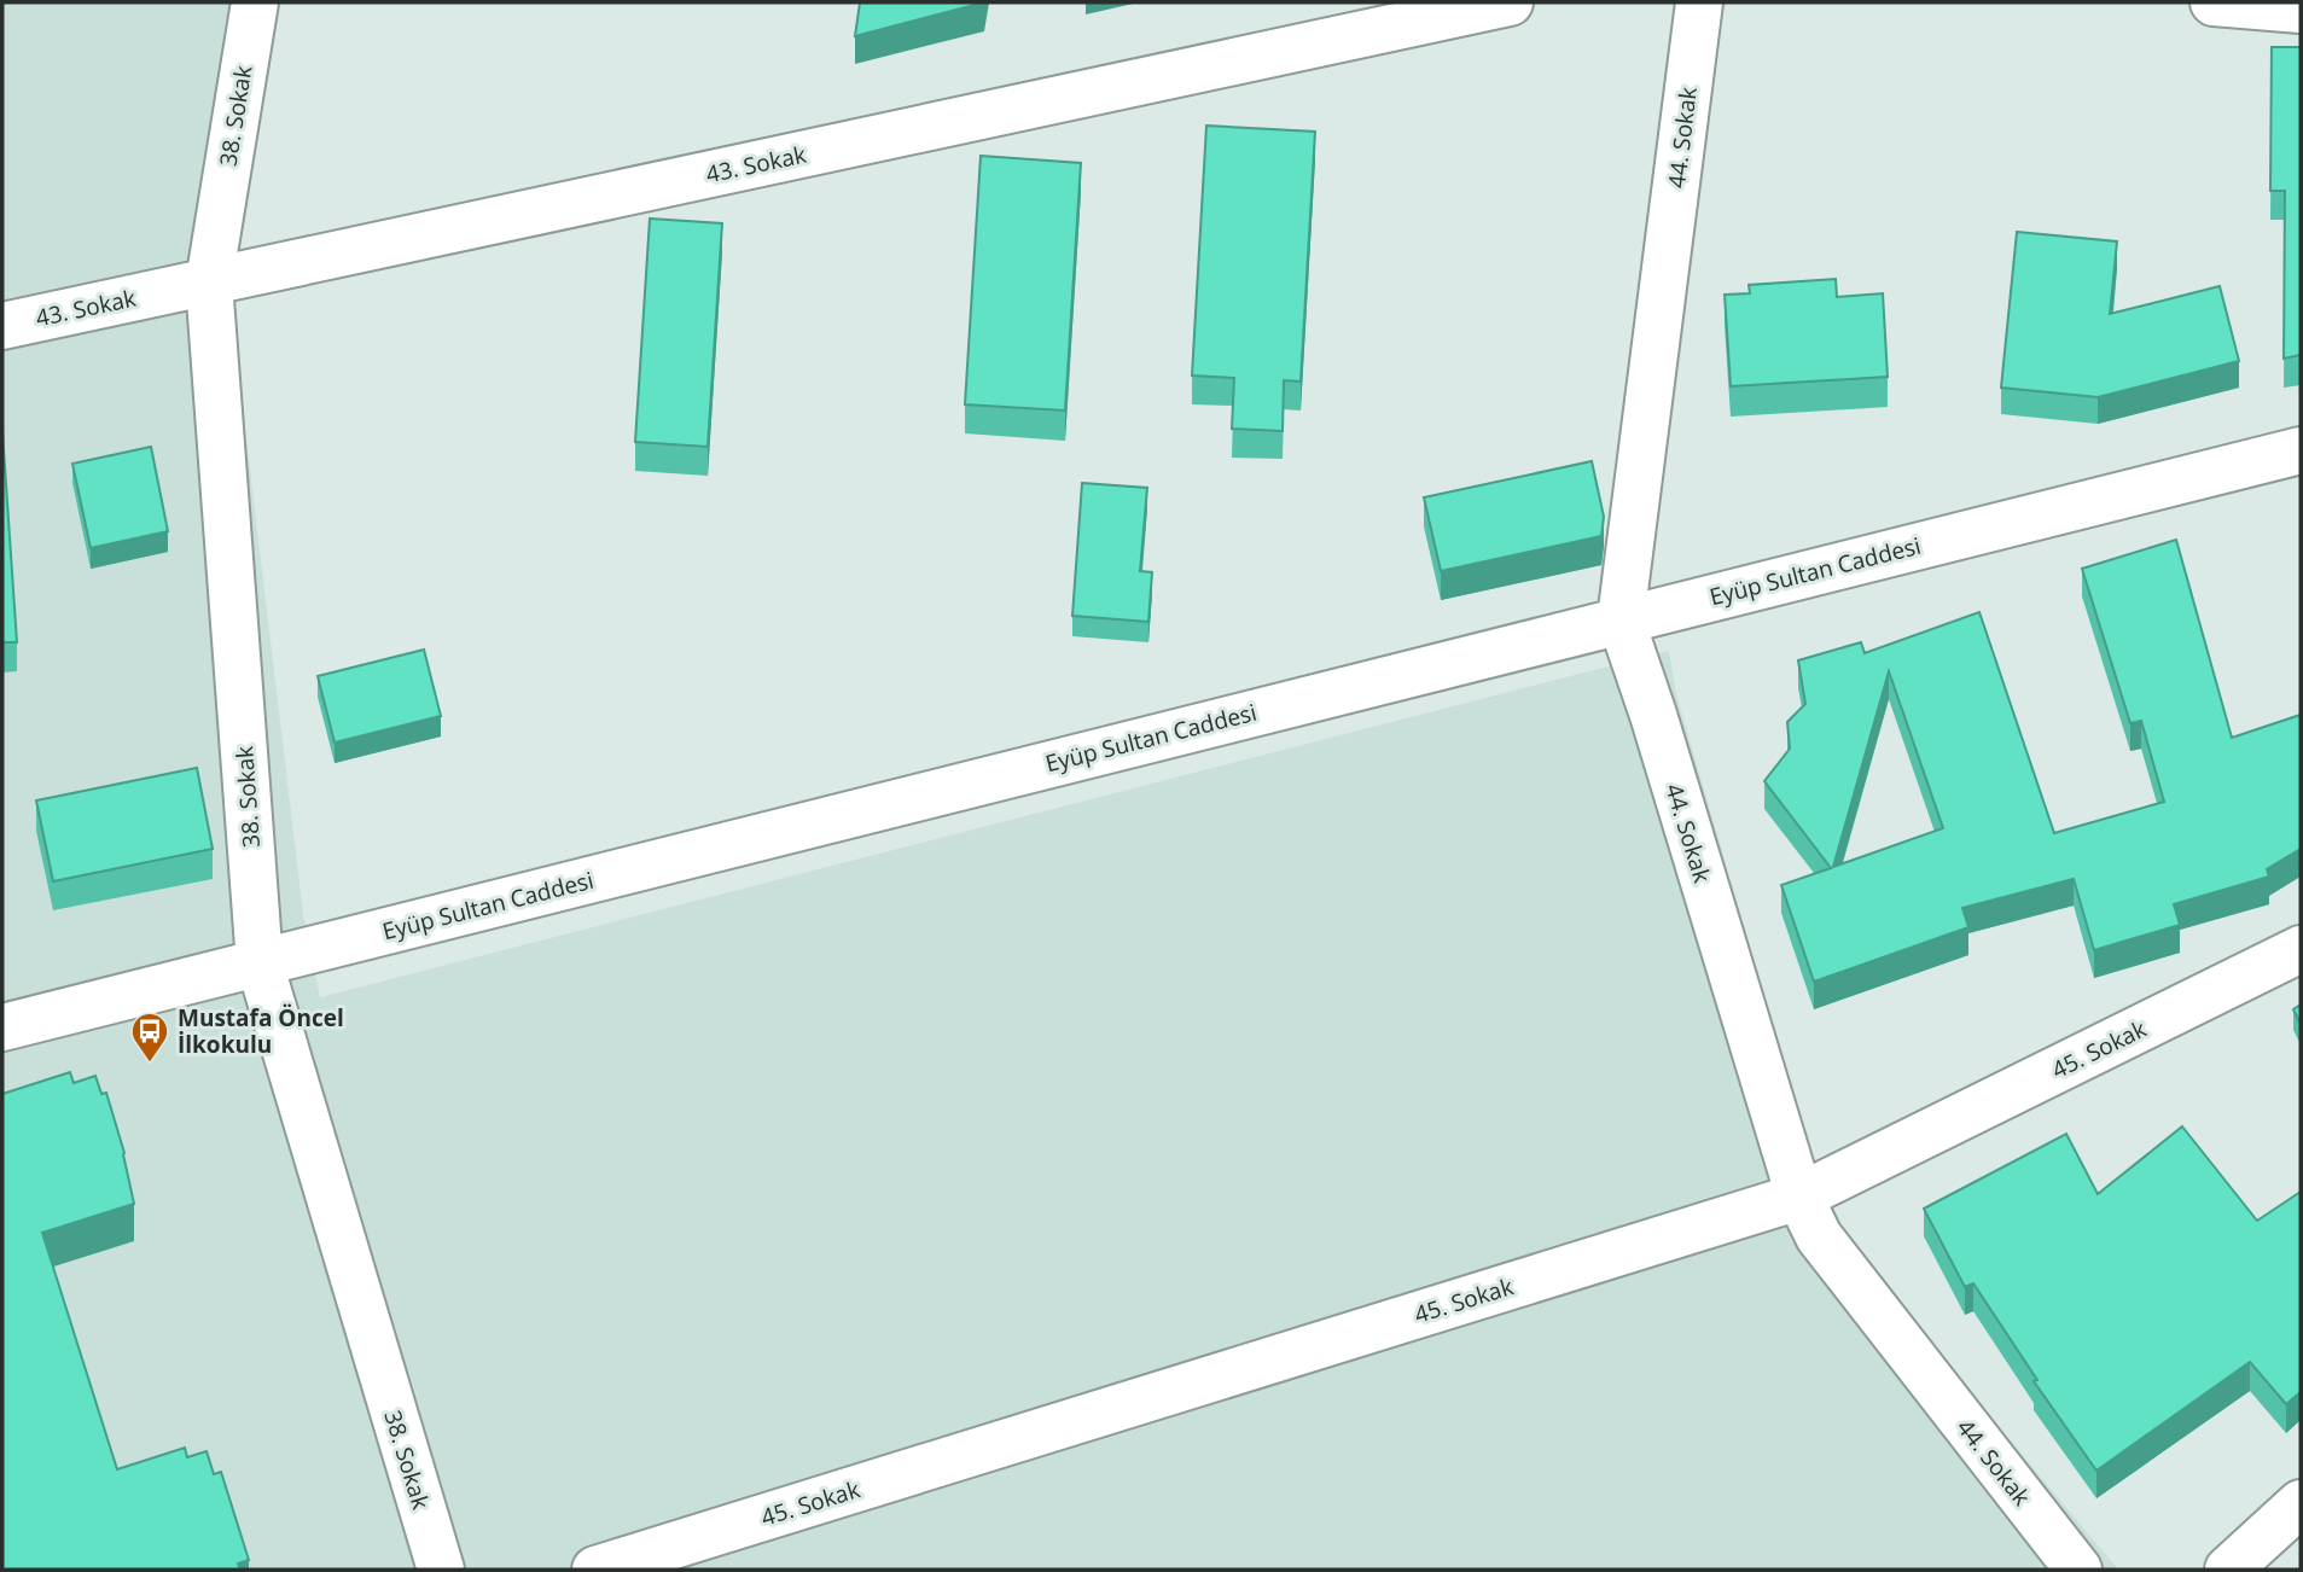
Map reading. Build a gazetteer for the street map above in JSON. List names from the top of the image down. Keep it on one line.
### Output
{"streets":{"street":["38. Sokak","44. Sokak","43. Sokak","Eyüp Sultan Caddesi","45. Sokak"]},"crossings":[["38. Sokak","43. Sokak"],["38. Sokak","Eyüp Sultan Caddesi"],["44. Sokak","Eyüp Sultan Caddesi"],["44. Sokak","45. Sokak"]],"places":{"bus stop":["Mustafa Öncel İlkokulu"]}}
